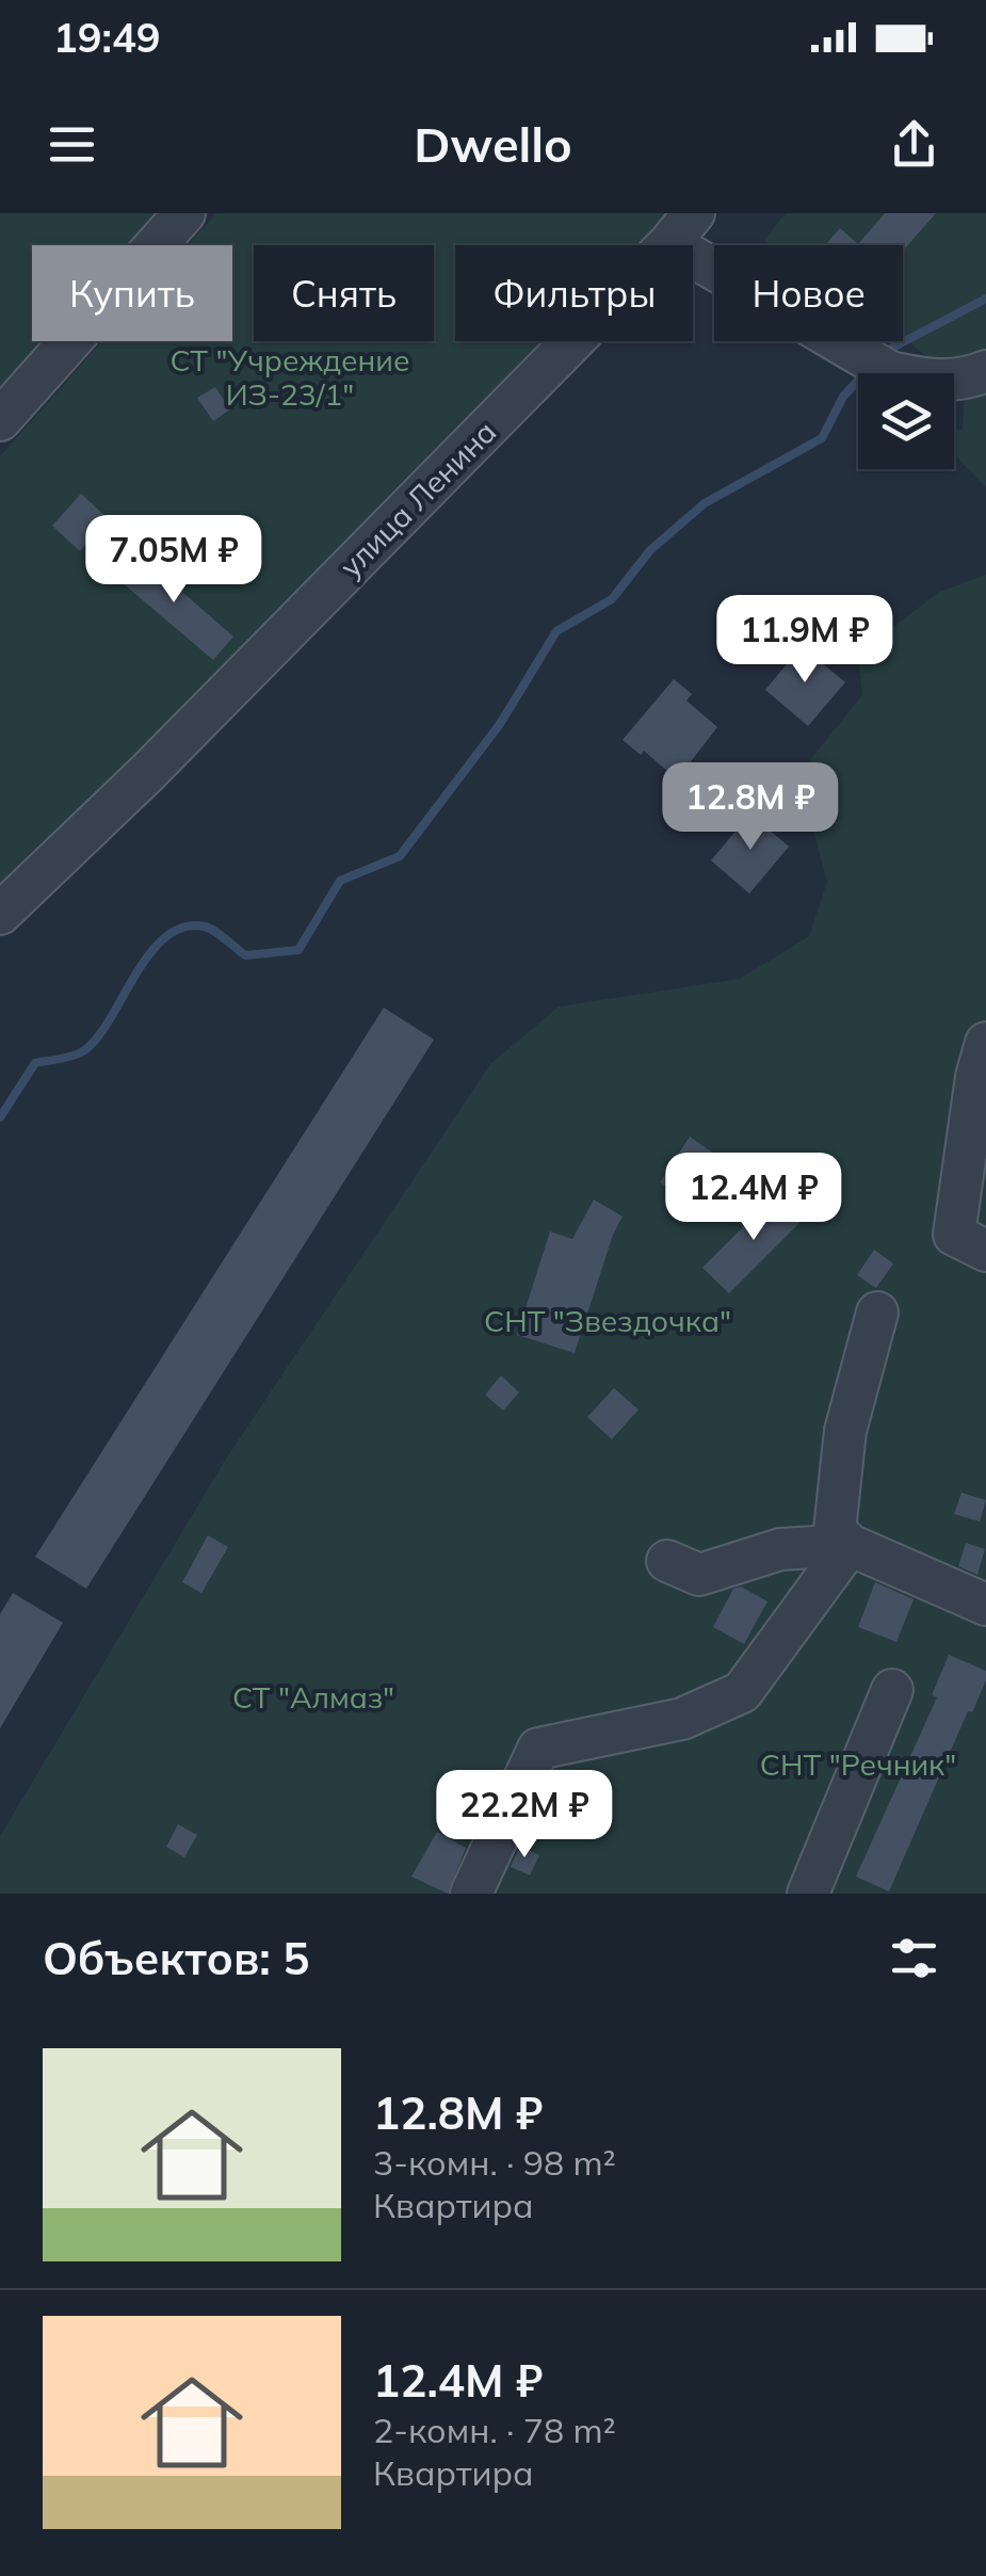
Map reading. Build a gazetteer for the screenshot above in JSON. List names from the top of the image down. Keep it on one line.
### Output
{"streets":{"street":["улица Ленина"]},"parks":["СТ \"Учреждение ИЗ-23/1\"","СНТ \"Звездочка\"","СТ \"Алмаз\"","СНТ \"Речник\""],"page":{"status":"19:49","header":"Dwello","chip":["Купить","Снять","Фильтры","Новое"],"price":["7.05M ₽","11.9M ₽","12.8M ₽","12.4M ₽","22.2M ₽"],"heading":"Объектов: 5","list":[{"name":"12.8M ₽","note":"3-комн. · 98 m² · Квартира"},{"name":"12.4M ₽","note":"2-комн. · 78 m² · Квартира"}]}}
